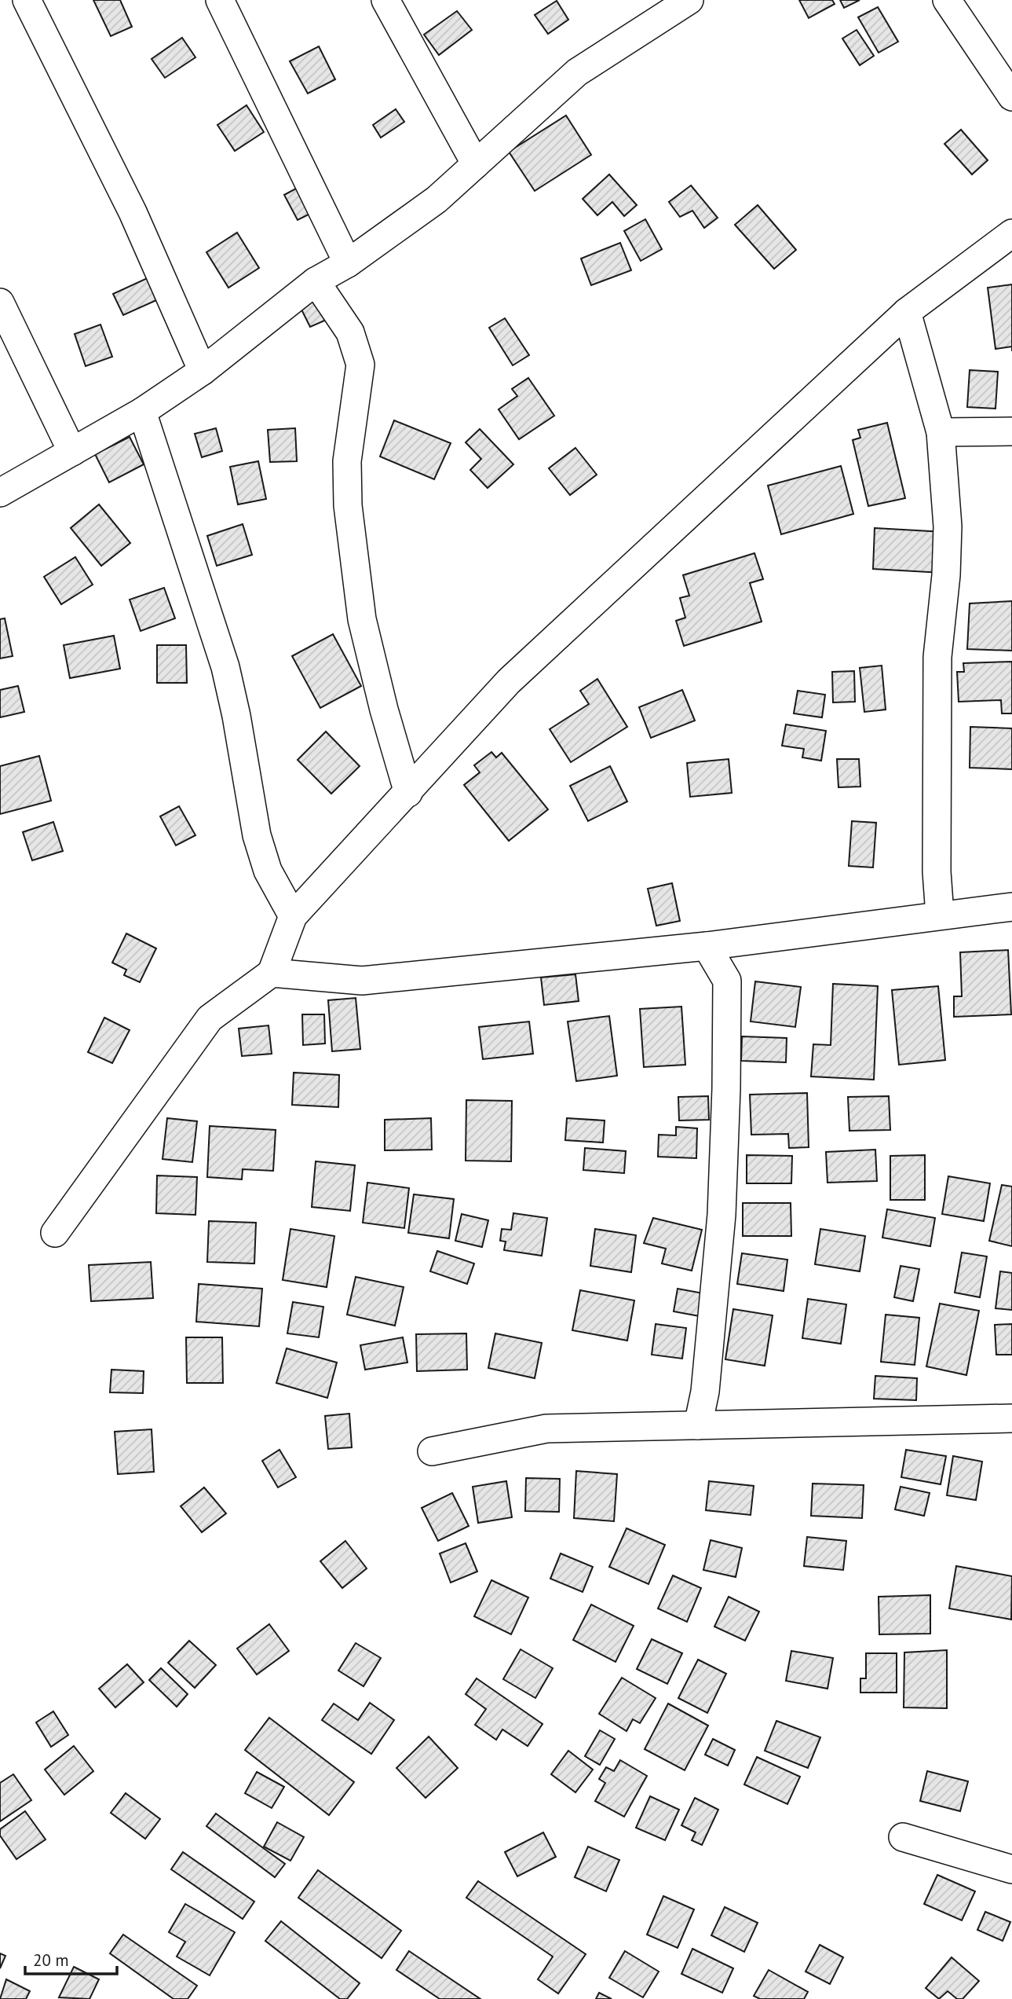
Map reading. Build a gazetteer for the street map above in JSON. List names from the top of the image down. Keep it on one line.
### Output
{"scale_bar":"20 m"}
